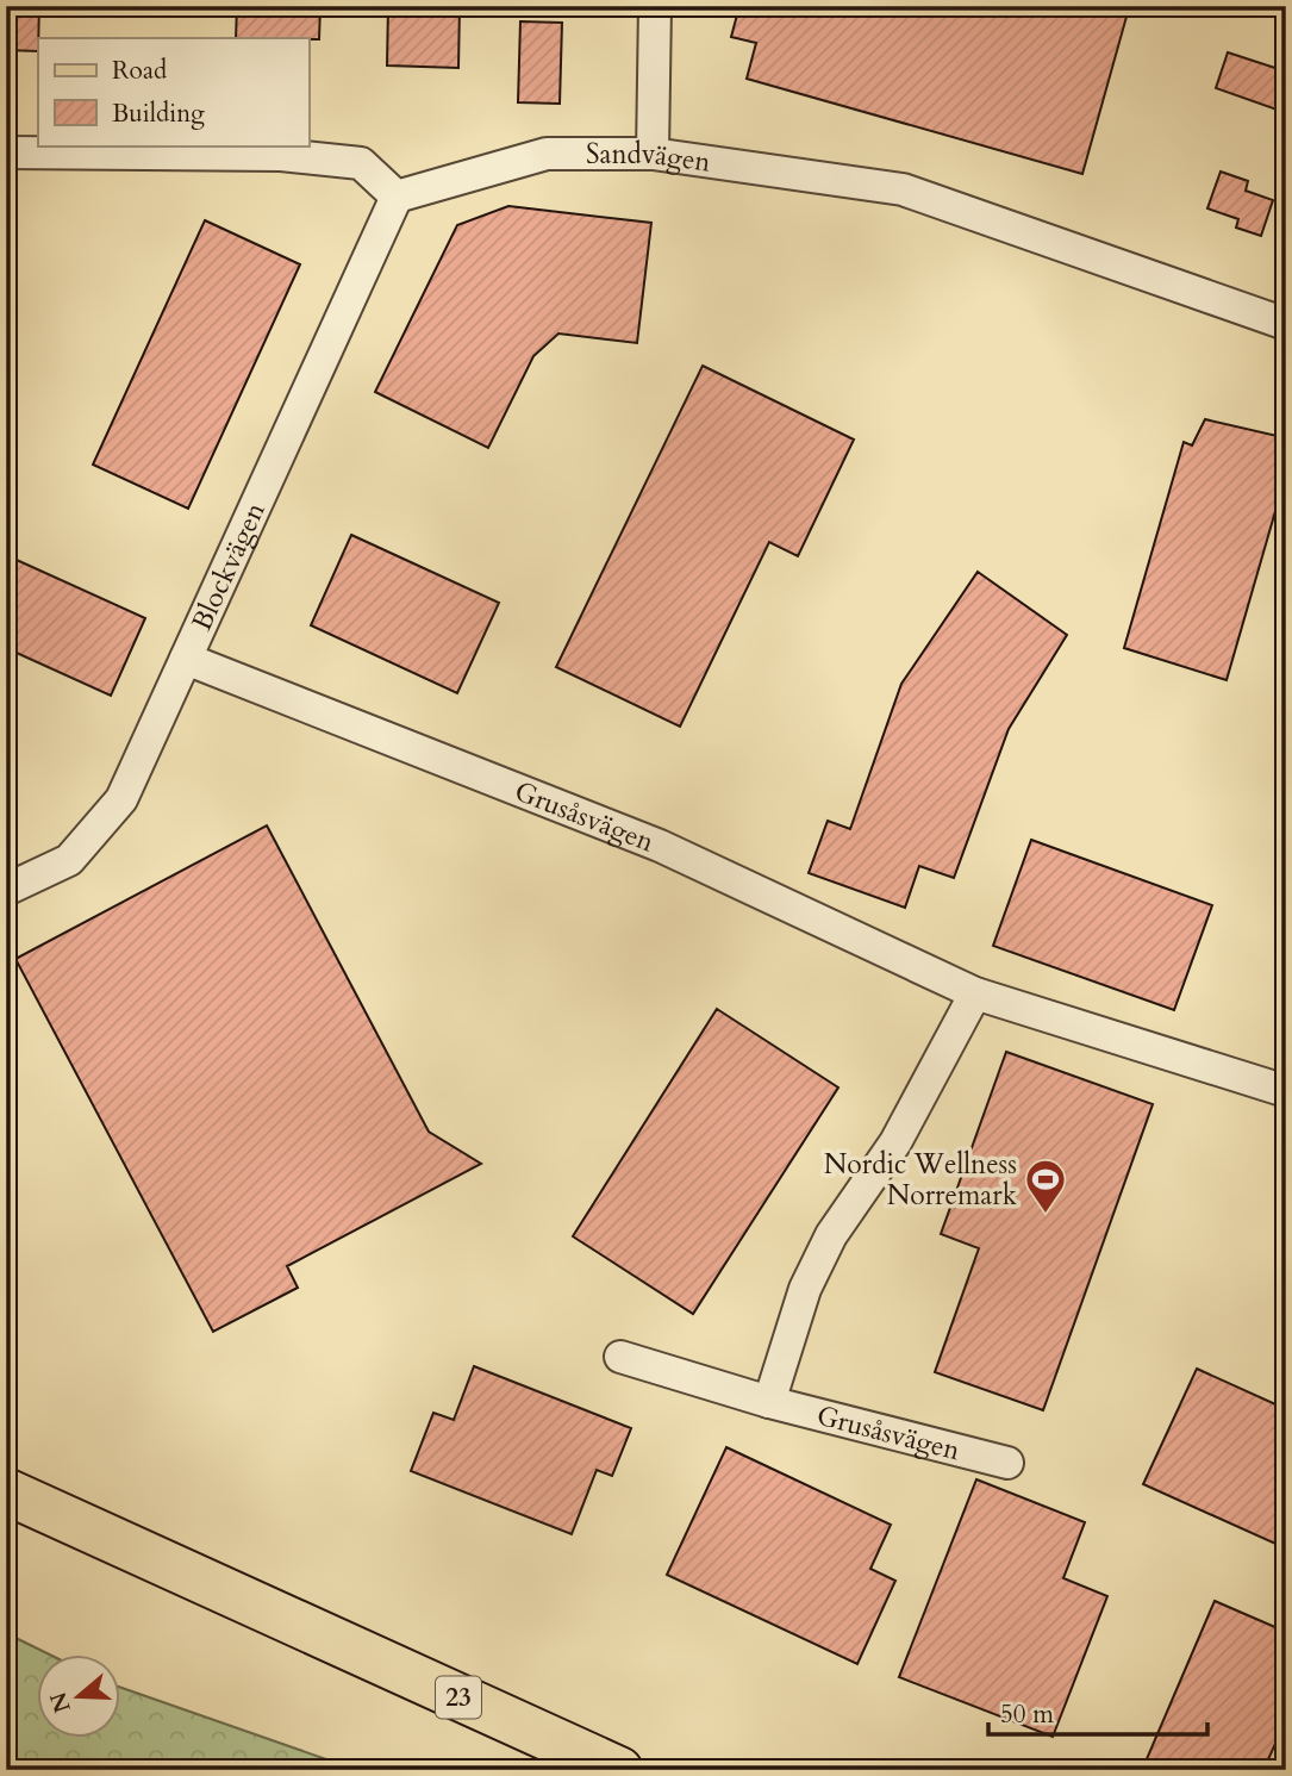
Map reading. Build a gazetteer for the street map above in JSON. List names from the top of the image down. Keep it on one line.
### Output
{"streets":{"main road":["23"],"street":["Sandvägen","Blockvägen","Grusåsvägen"]},"crossings":[["Sandvägen","Blockvägen"],["Blockvägen","Grusåsvägen"]],"places":{"sports":["Nordic Wellness Norremark"]},"legend":["Road","Building"],"scale_bar":"50 m","north":"left"}
